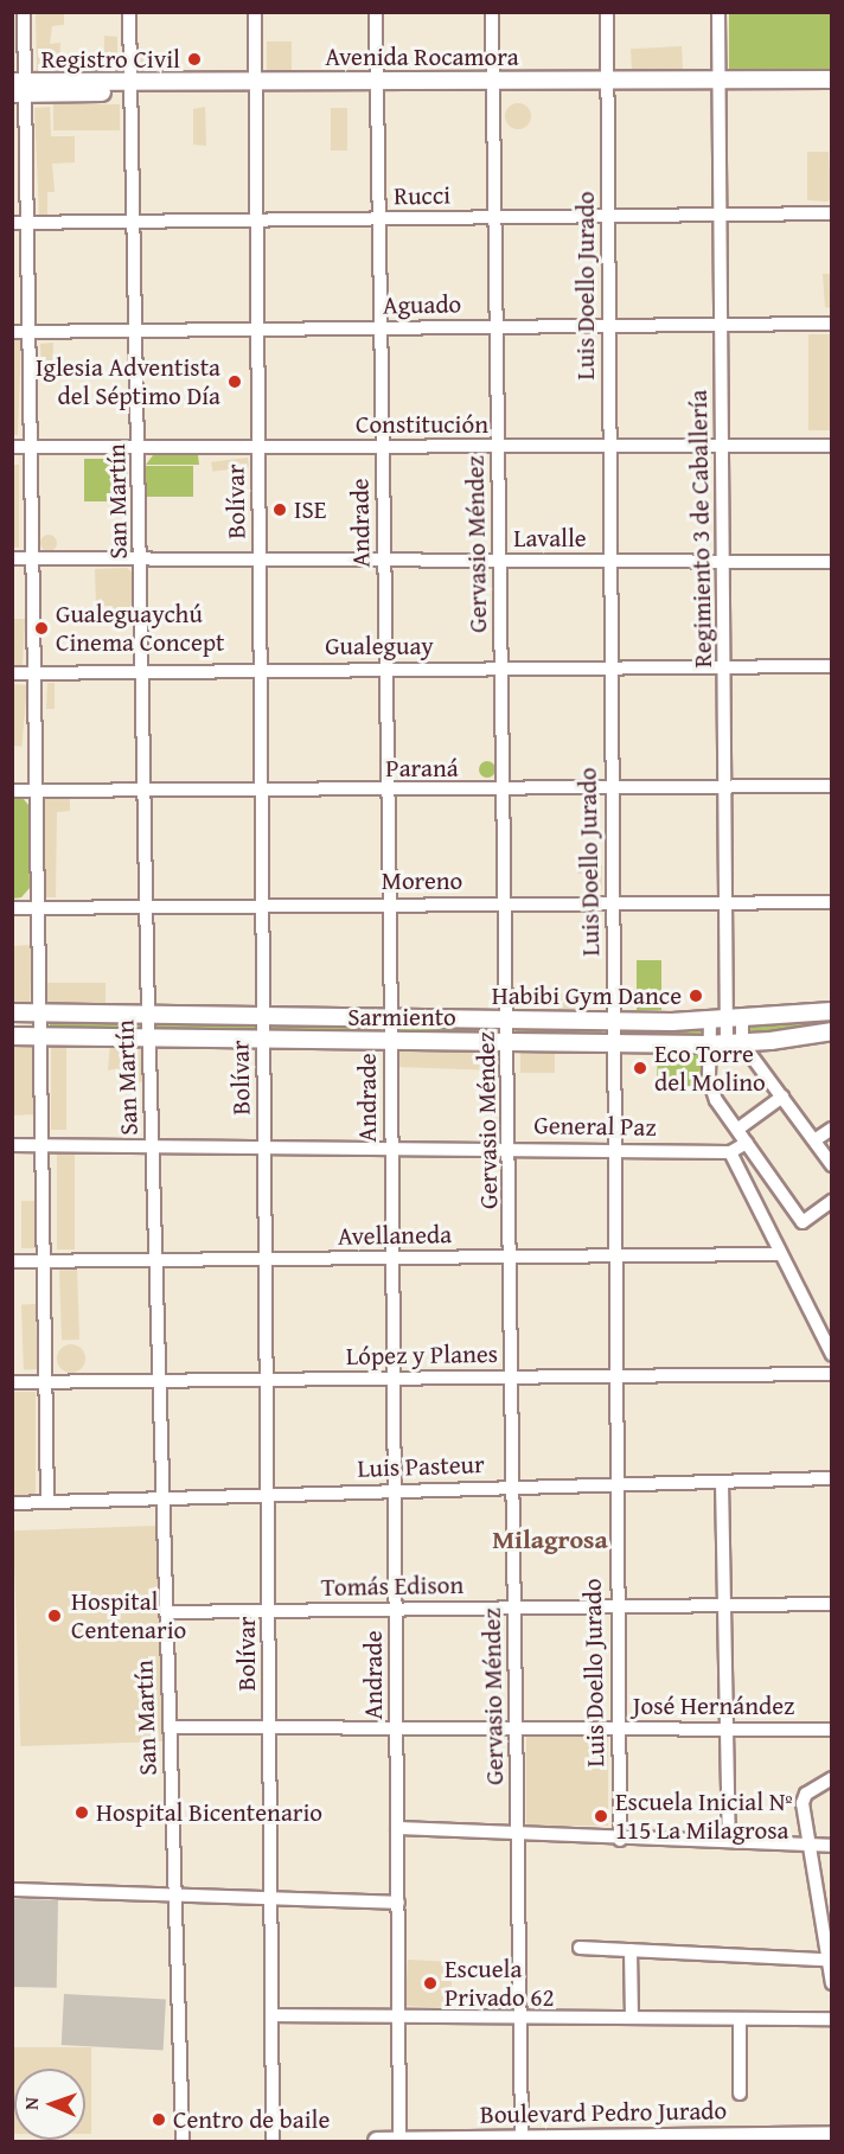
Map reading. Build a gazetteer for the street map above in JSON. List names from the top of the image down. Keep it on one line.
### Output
{"streets":{"main road":["Avenida Rocamora","Sarmiento","Boulevard Pedro Jurado"],"street":["Rucci","Luis Doello Jurado","Aguado","Constitución","San Martín","Bolívar","Andrade","Regimiento 3 de Caballería","Lavalle","Gervasio Méndez","Gualeguay","Paraná","Moreno","General Paz","Avellaneda","López y Planes","Luis Pasteur","Tomás Edison","José Hernández"]},"crossings":[["Avenida Rocamora","Luis Doello Jurado"],["Avenida Rocamora","San Martín"],["Avenida Rocamora","Bolívar"],["Avenida Rocamora","Andrade"],["Avenida Rocamora","Regimiento 3 de Caballería"],["Avenida Rocamora","Gervasio Méndez"],["Rucci","Luis Doello Jurado"],["Rucci","San Martín"],["Rucci","Bolívar"],["Rucci","Andrade"],["Rucci","Regimiento 3 de Caballería"],["Rucci","Gervasio Méndez"],["Luis Doello Jurado","Aguado"],["Luis Doello Jurado","Constitución"],["Luis Doello Jurado","Lavalle"],["Luis Doello Jurado","Gualeguay"],["Luis Doello Jurado","Paraná"],["Luis Doello Jurado","Moreno"],["Luis Doello Jurado","Sarmiento"],["Luis Doello Jurado","General Paz"],["Luis Doello Jurado","Avellaneda"],["Luis Doello Jurado","López y Planes"],["Luis Doello Jurado","Luis Pasteur"],["Luis Doello Jurado","Tomás Edison"],["Luis Doello Jurado","José Hernández"],["Aguado","San Martín"],["Aguado","Bolívar"],["Aguado","Andrade"],["Aguado","Regimiento 3 de Caballería"],["Aguado","Gervasio Méndez"],["Constitución","San Martín"],["Constitución","Bolívar"],["Constitución","Andrade"],["Constitución","Regimiento 3 de Caballería"],["Constitución","Gervasio Méndez"],["San Martín","Lavalle"],["San Martín","Gualeguay"],["San Martín","Paraná"],["San Martín","Moreno"],["San Martín","Sarmiento"],["San Martín","General Paz"],["San Martín","Avellaneda"],["San Martín","López y Planes"],["San Martín","Luis Pasteur"],["San Martín","Tomás Edison"],["San Martín","José Hernández"],["Bolívar","Lavalle"],["Bolívar","Gualeguay"],["Bolívar","Paraná"],["Bolívar","Moreno"],["Bolívar","Sarmiento"],["Bolívar","General Paz"],["Bolívar","Avellaneda"],["Bolívar","López y Planes"],["Bolívar","Luis Pasteur"],["Bolívar","Tomás Edison"],["Bolívar","José Hernández"],["Andrade","Lavalle"],["Andrade","Gualeguay"],["Andrade","Paraná"],["Andrade","Moreno"],["Andrade","Sarmiento"],["Andrade","General Paz"],["Andrade","Avellaneda"],["Andrade","López y Planes"],["Andrade","Luis Pasteur"],["Andrade","Tomás Edison"],["Andrade","José Hernández"],["Andrade","Boulevard Pedro Jurado"],["Regimiento 3 de Caballería","Lavalle"],["Regimiento 3 de Caballería","Gualeguay"],["Regimiento 3 de Caballería","Paraná"],["Regimiento 3 de Caballería","Moreno"],["Regimiento 3 de Caballería","Sarmiento"],["Lavalle","Gervasio Méndez"],["Gervasio Méndez","Gualeguay"],["Gervasio Méndez","Paraná"],["Gervasio Méndez","Moreno"],["Gervasio Méndez","Sarmiento"],["Gervasio Méndez","General Paz"],["Gervasio Méndez","Avellaneda"],["Gervasio Méndez","López y Planes"],["Gervasio Méndez","Luis Pasteur"],["Gervasio Méndez","Tomás Edison"],["Gervasio Méndez","José Hernández"],["Gervasio Méndez","Boulevard Pedro Jurado"]],"districts":["Milagrosa"],"places":["Registro Civil","Iglesia Adventista del Séptimo Día","ISE","Gualeguaychú Cinema Concept","Habibi Gym Dance","Eco Torre del Molino","Hospital Centenario","Hospital Bicentenario","Escuela Inicial Nº 115 La Milagrosa","Escuela Privado 62","Centro de baile"],"north":"left"}
